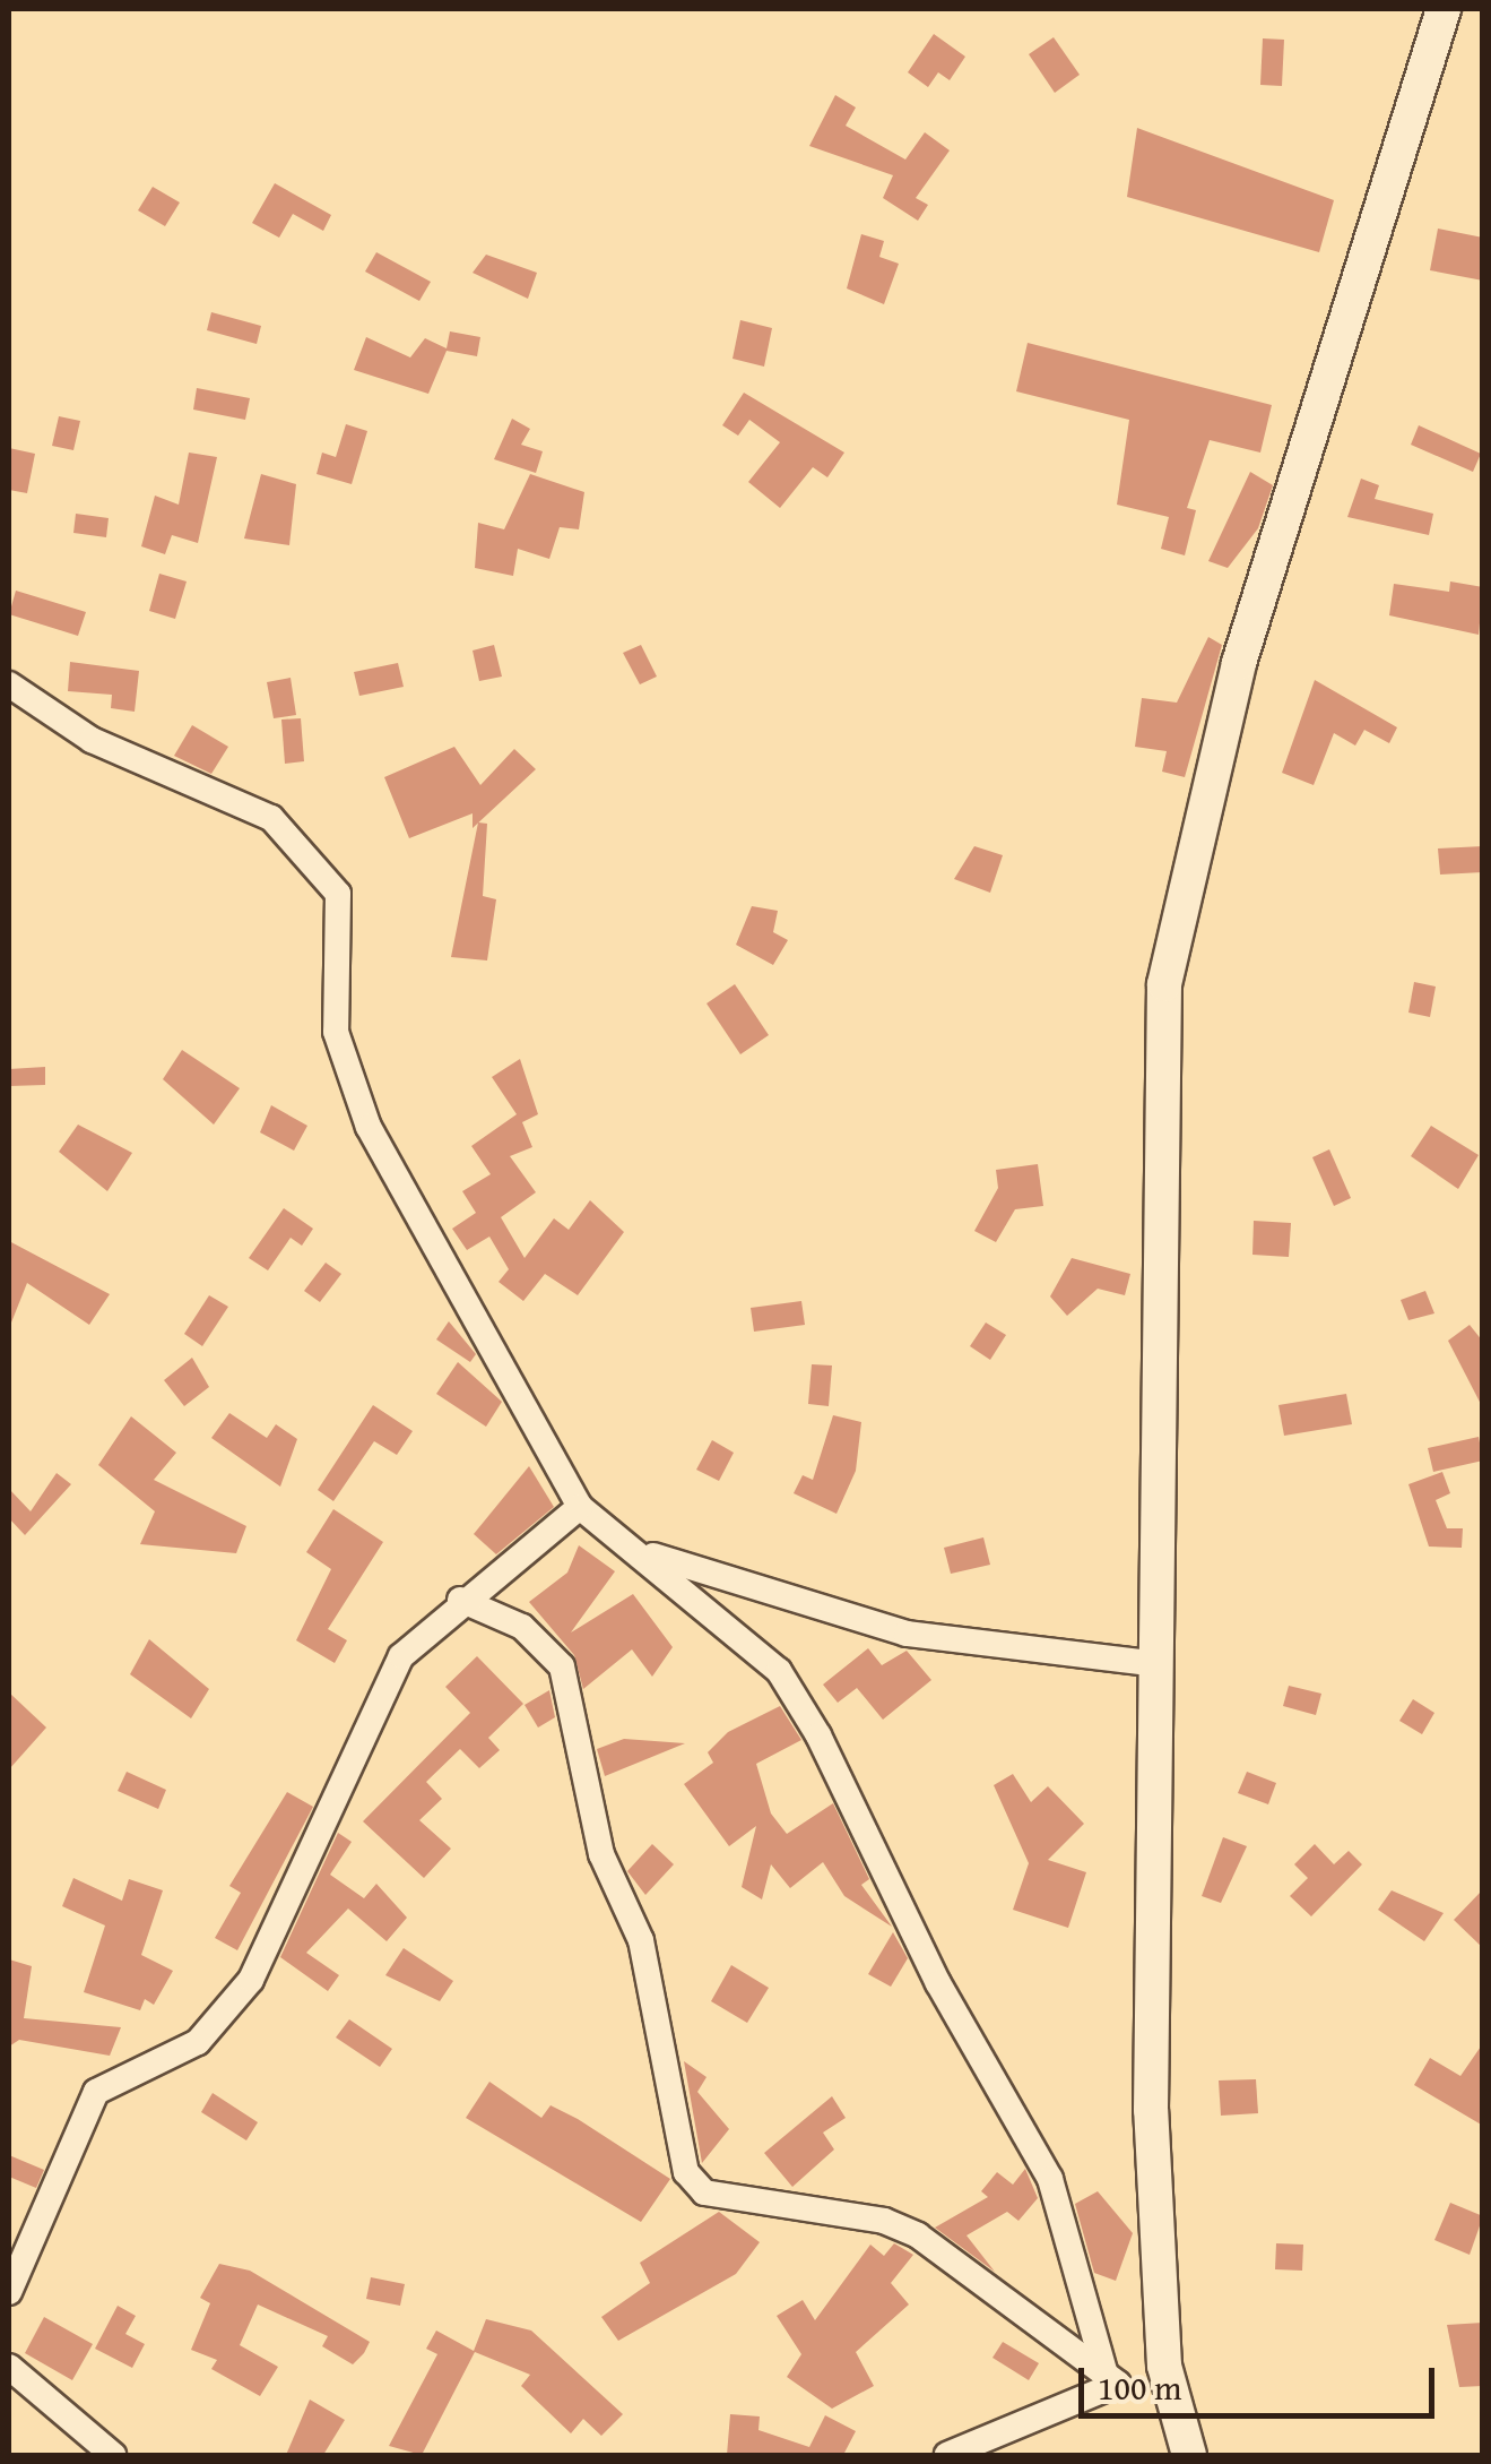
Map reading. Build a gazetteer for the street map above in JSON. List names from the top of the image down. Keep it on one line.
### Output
{"scale_bar":"100 m"}
